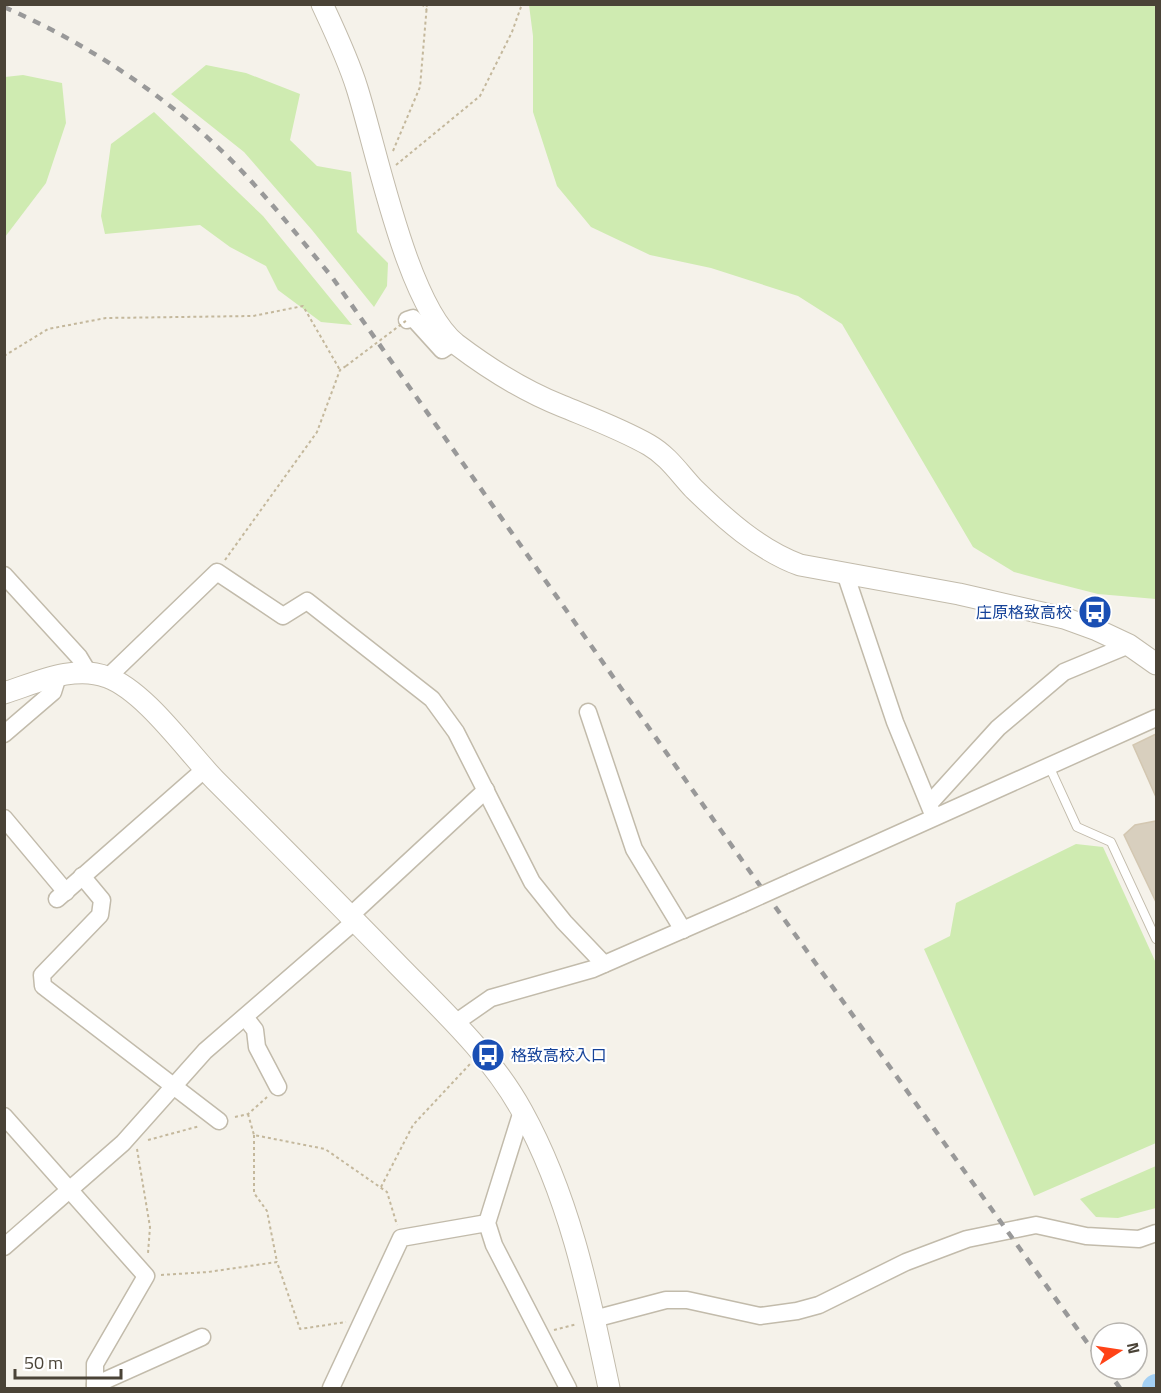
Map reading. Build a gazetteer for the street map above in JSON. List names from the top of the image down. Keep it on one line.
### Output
{"places":{"bus stop":["庄原格致高校","格致高校入口"]},"scale_bar":"50 m","north":"right"}
